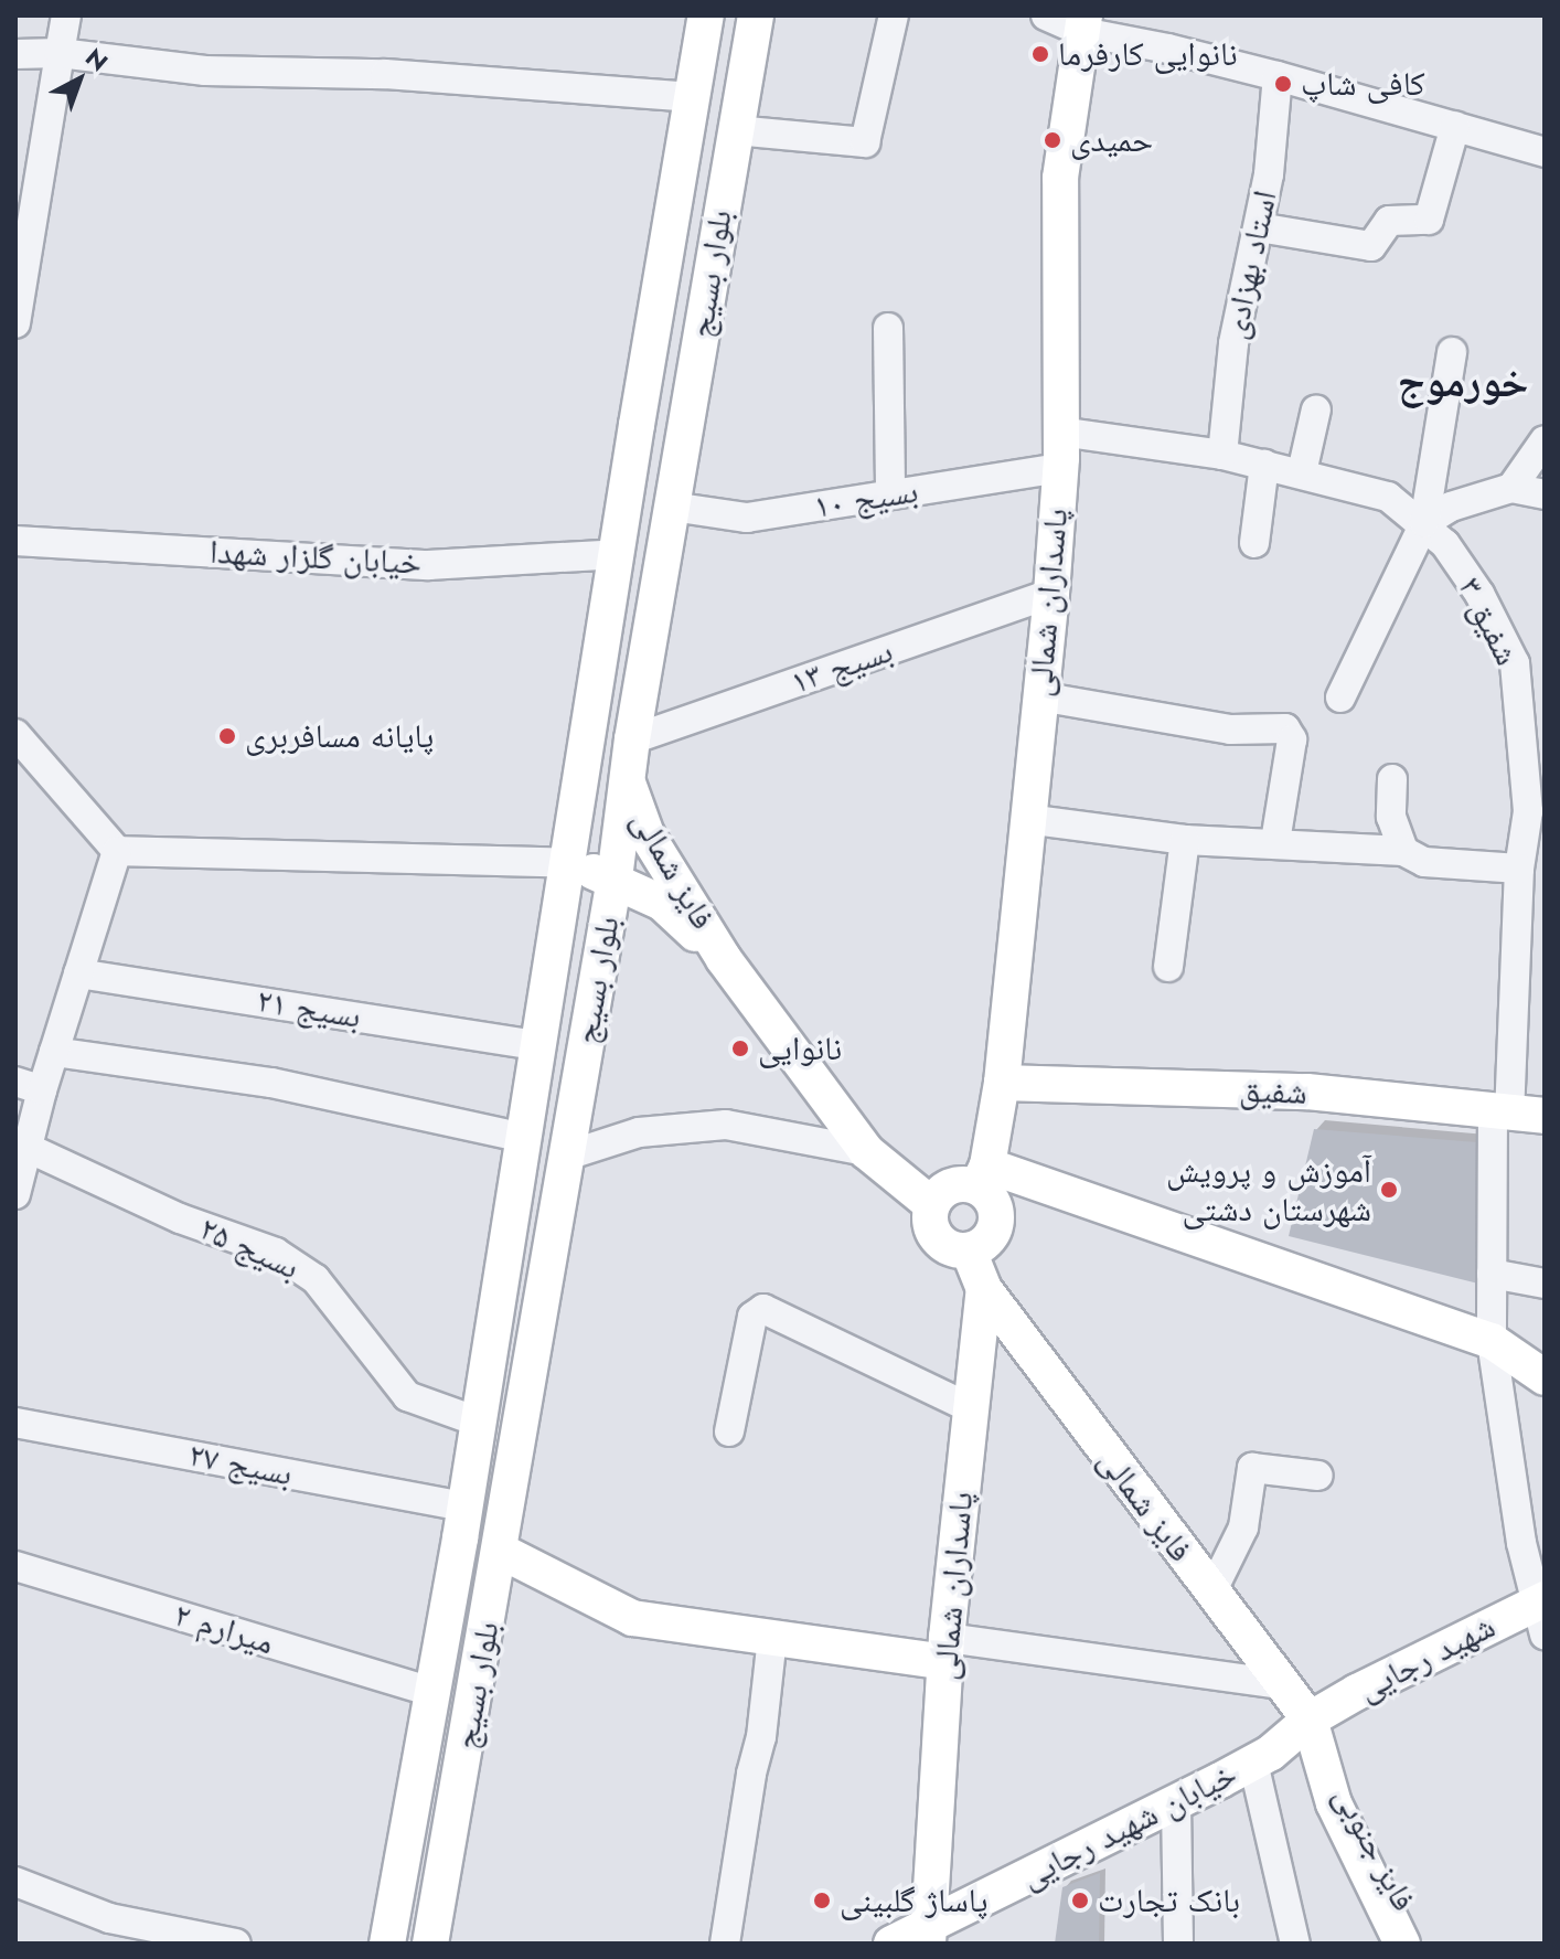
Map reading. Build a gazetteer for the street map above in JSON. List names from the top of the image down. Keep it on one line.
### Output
{"streets":{"main road":["بلوار بسیج","پاسداران شمالی","فایز شمالی","شفیق","شهید رجایی","خیابان شهید رجایی","فایز جنوبی"],"street":["استاد بهزادی","بسیج ۱۰","خیابان گلزار شهدا","شفیق ۳","بسیج ۱۳","بسیج ۲۱","بسیج ۲۵","بسیج ۲۷","میرارم ۲"]},"crossings":[["استاد بهزادی","شفیق ۳"],["بلوار بسیج","بسیج ۱۰"],["بلوار بسیج","خیابان گلزار شهدا"],["بلوار بسیج","بسیج ۱۳"],["بلوار بسیج","فایز شمالی"],["بلوار بسیج","بسیج ۲۱"],["بلوار بسیج","بسیج ۲۵"],["بلوار بسیج","بسیج ۲۷"],["بلوار بسیج","میرارم ۲"],["بسیج ۱۰","پاسداران شمالی"],["پاسداران شمالی","شفیق ۳"],["پاسداران شمالی","بسیج ۱۳"],["پاسداران شمالی","فایز شمالی"],["پاسداران شمالی","شفیق"],["پاسداران شمالی","خیابان شهید رجایی"],["شفیق ۳","شفیق"],["شفیق ۳","شهید رجایی"],["فایز شمالی","شهید رجایی"],["فایز شمالی","خیابان شهید رجایی"],["فایز شمالی","فایز جنوبی"],["شهید رجایی","خیابان شهید رجایی"],["شهید رجایی","فایز جنوبی"],["خیابان شهید رجایی","فایز جنوبی"]],"districts":["خورموج"],"places":["نانوایی کارفرما","کافی شاپ","حمیدی","پایانه مسافربری","نانوایی","آموزش و پرویش شهرستان دشتی","پاساژ گلبینی","بانک تجارت"],"north":"top right"}
